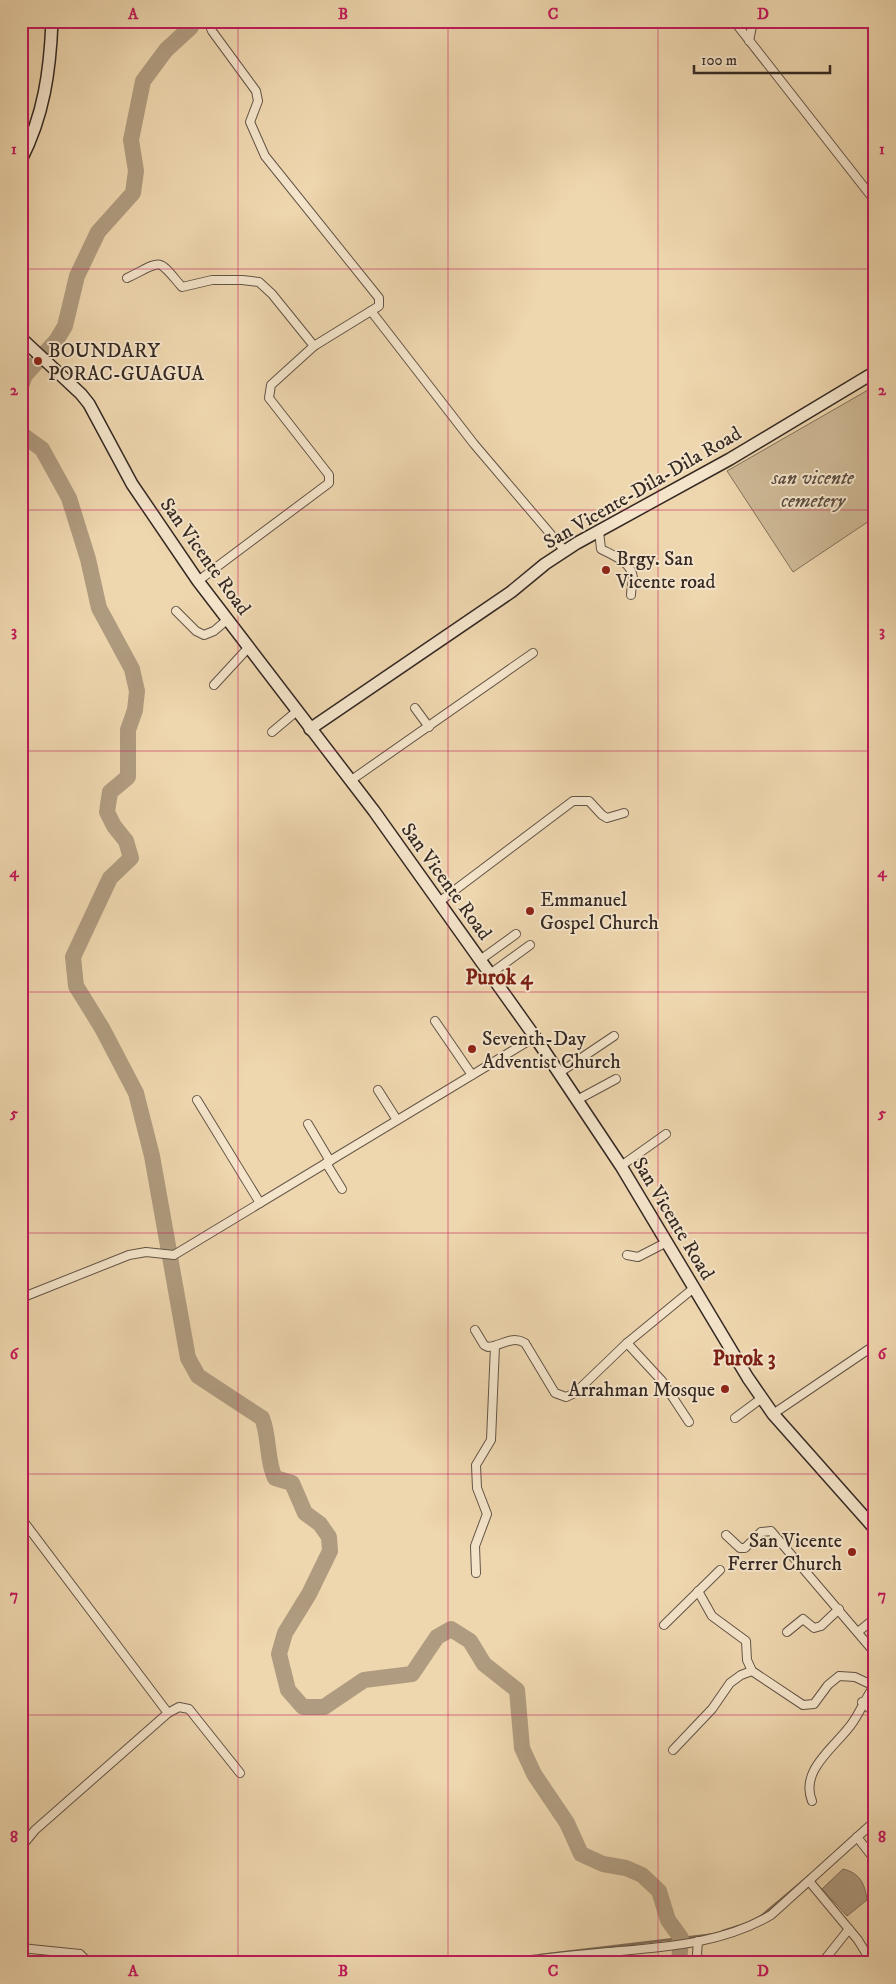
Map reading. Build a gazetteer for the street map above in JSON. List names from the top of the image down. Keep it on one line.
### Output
{"streets":{"street":["San Vicente-Dila-Dila Road","San Vicente Road"]},"crossings":[["San Vicente-Dila-Dila Road","San Vicente Road"]],"districts":["Purok 4","Purok 3"],"parks":["san vicente cemetery"],"places":["BOUNDARY PORAC-GUAGUA","Brgy. San Vicente road","Emmanuel Gospel Church","Seventh-Day Adventist Church","Arrahman Mosque","San Vicente Ferrer Church"],"scale_bar":"100 m","grid":{"columns":["A","B","C","D"],"rows":["1","2","3","4","5","6","7","8"]}}
